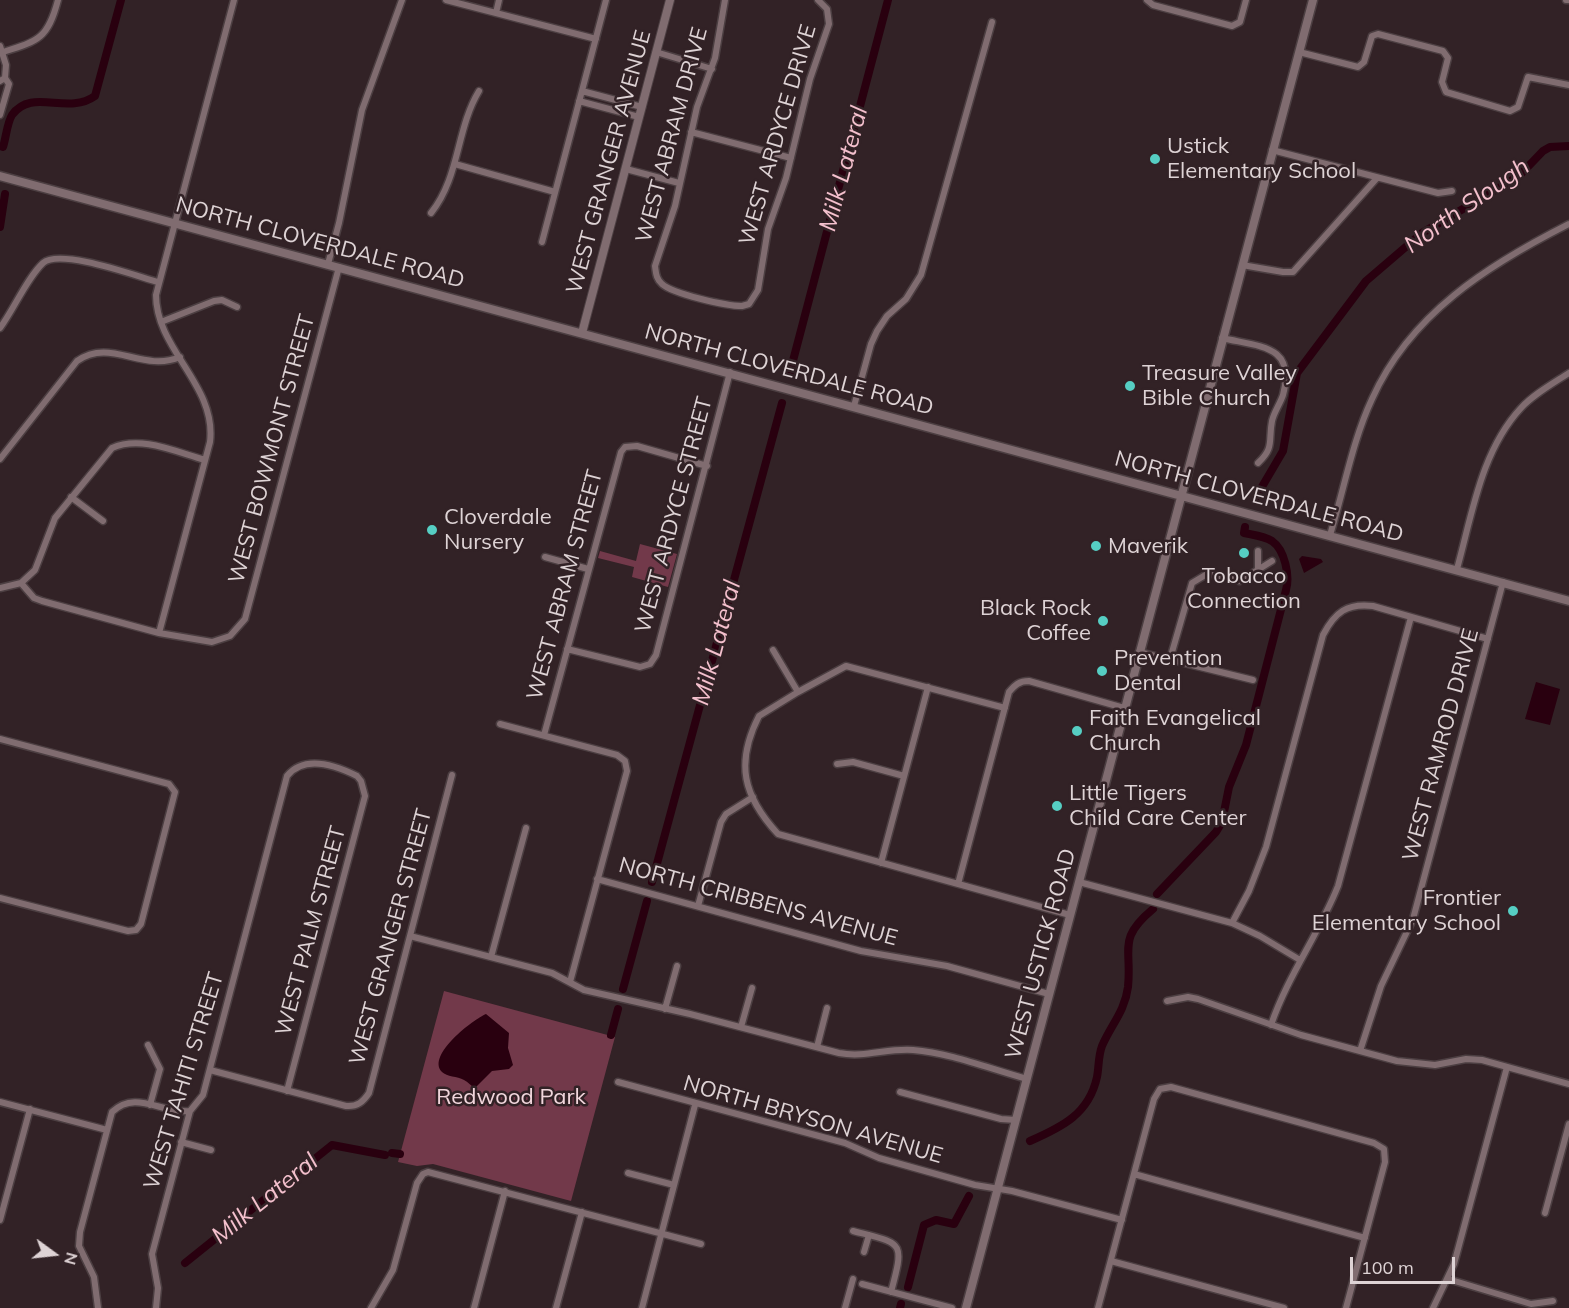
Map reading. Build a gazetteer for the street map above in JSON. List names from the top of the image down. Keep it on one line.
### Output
{"streets":{"main road":["NORTH CLOVERDALE ROAD","WEST USTICK ROAD"],"street":["WEST ABRAM DRIVE","WEST ARDYCE DRIVE","WEST GRANGER AVENUE","WEST BOWMONT STREET","WEST ARDYCE STREET","WEST ABRAM STREET","WEST RAMROD DRIVE","NORTH CRIBBENS AVENUE","WEST PALM STREET","WEST GRANGER STREET","WEST TAHITI STREET","NORTH BRYSON AVENUE"]},"crossings":[["WEST ABRAM DRIVE","WEST ARDYCE DRIVE"],["WEST GRANGER AVENUE","NORTH CLOVERDALE ROAD"],["NORTH CLOVERDALE ROAD","WEST BOWMONT STREET"],["NORTH CLOVERDALE ROAD","WEST ARDYCE STREET"],["NORTH CLOVERDALE ROAD","WEST RAMROD DRIVE"],["NORTH CLOVERDALE ROAD","WEST USTICK ROAD"],["WEST ARDYCE STREET","WEST ABRAM STREET"],["NORTH CRIBBENS AVENUE","WEST USTICK ROAD"],["WEST PALM STREET","WEST GRANGER STREET"],["WEST PALM STREET","WEST TAHITI STREET"],["WEST USTICK ROAD","NORTH BRYSON AVENUE"]],"water":["Milk Lateral","North Slough"],"parks":["Redwood Park"],"places":["Ustick Elementary School","Treasure Valley Bible Church","Cloverdale Nursery","Maverik","Tobacco Connection","Black Rock Coffee","Prevention Dental","Faith Evangelical Church","Little Tigers Child Care Center","Frontier Elementary School"],"scale_bar":"100 m","north":"right"}
